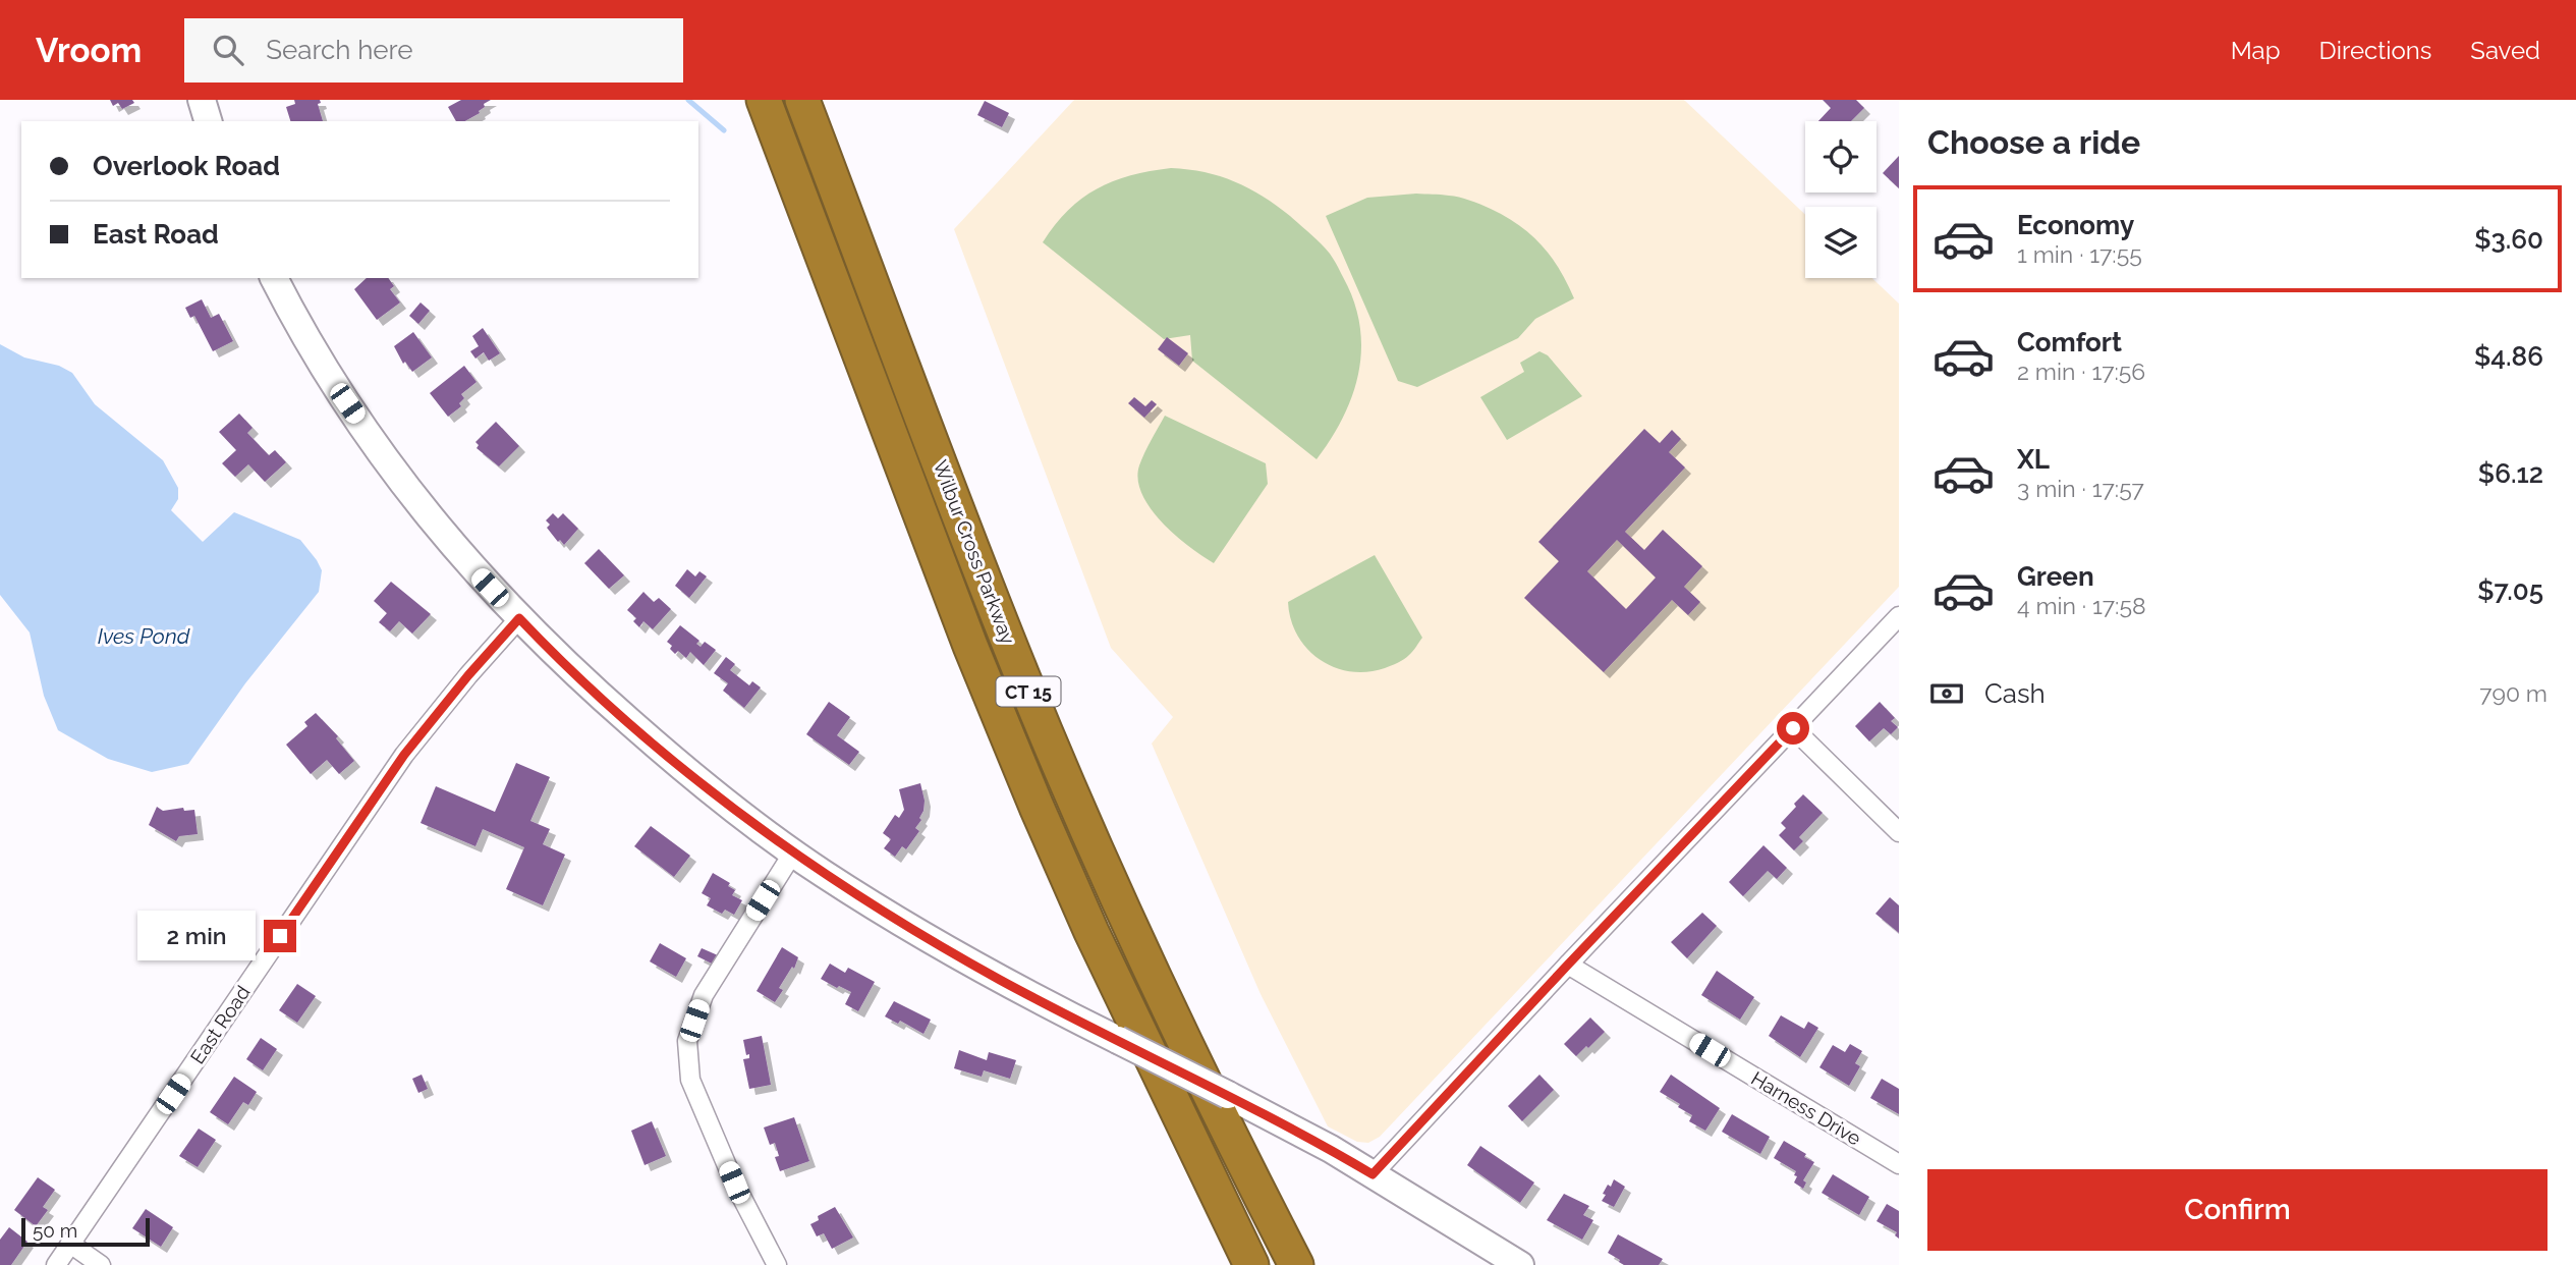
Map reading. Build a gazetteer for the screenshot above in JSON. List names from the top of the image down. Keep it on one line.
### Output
{"streets":{"highway":["Wilbur Cross Parkway","CT 15"],"street":["East Road","Harness Drive"]},"water":["Ives Pond"],"scale_bar":"50 m","page":{"header":"Vroom","search":"Search here","nav":["Map","Directions","Saved"],"heading":"Choose a ride","banner":["Overlook Road","East Road"],"list":[{"name":"Economy","note":"1 min · 17:55","value":"$3.60"},{"name":"Comfort","note":"2 min · 17:56","value":"$4.86"},{"name":"XL","note":"3 min · 17:57","value":"$6.12"},{"name":"Green","note":"4 min · 17:58","value":"$7.05"}],"pay":["Cash","790 m"],"bubble":"2 min","buttons":"Confirm","scale":"50 m"}}
